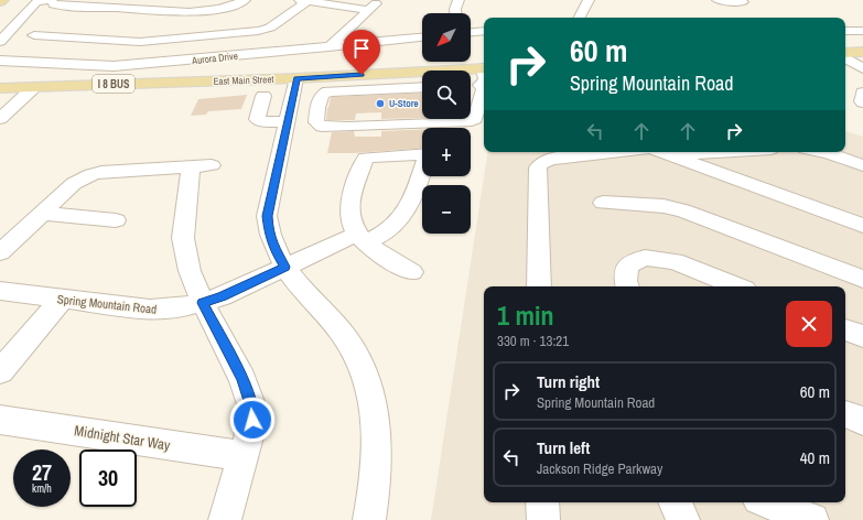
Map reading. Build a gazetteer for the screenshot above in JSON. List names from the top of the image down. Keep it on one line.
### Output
{"streets":{"main road":["East Main Street","I 8 BUS"],"street":["Aurora Drive","Spring Mountain Road","Midnight Star Way"]},"places":["U-Store"],"north":"bottom left","page":{"map_buttons":["+","−"],"turn":["60 m","Spring Mountain Road"],"heading":["1 min","330 m · 13:21"],"list":[{"name":"Turn right","note":"Spring Mountain Road","value":"60 m"},{"name":"Turn left","note":"Jackson Ridge Parkway","value":"40 m"}],"speed":"27 km/h","limit":"30"}}
